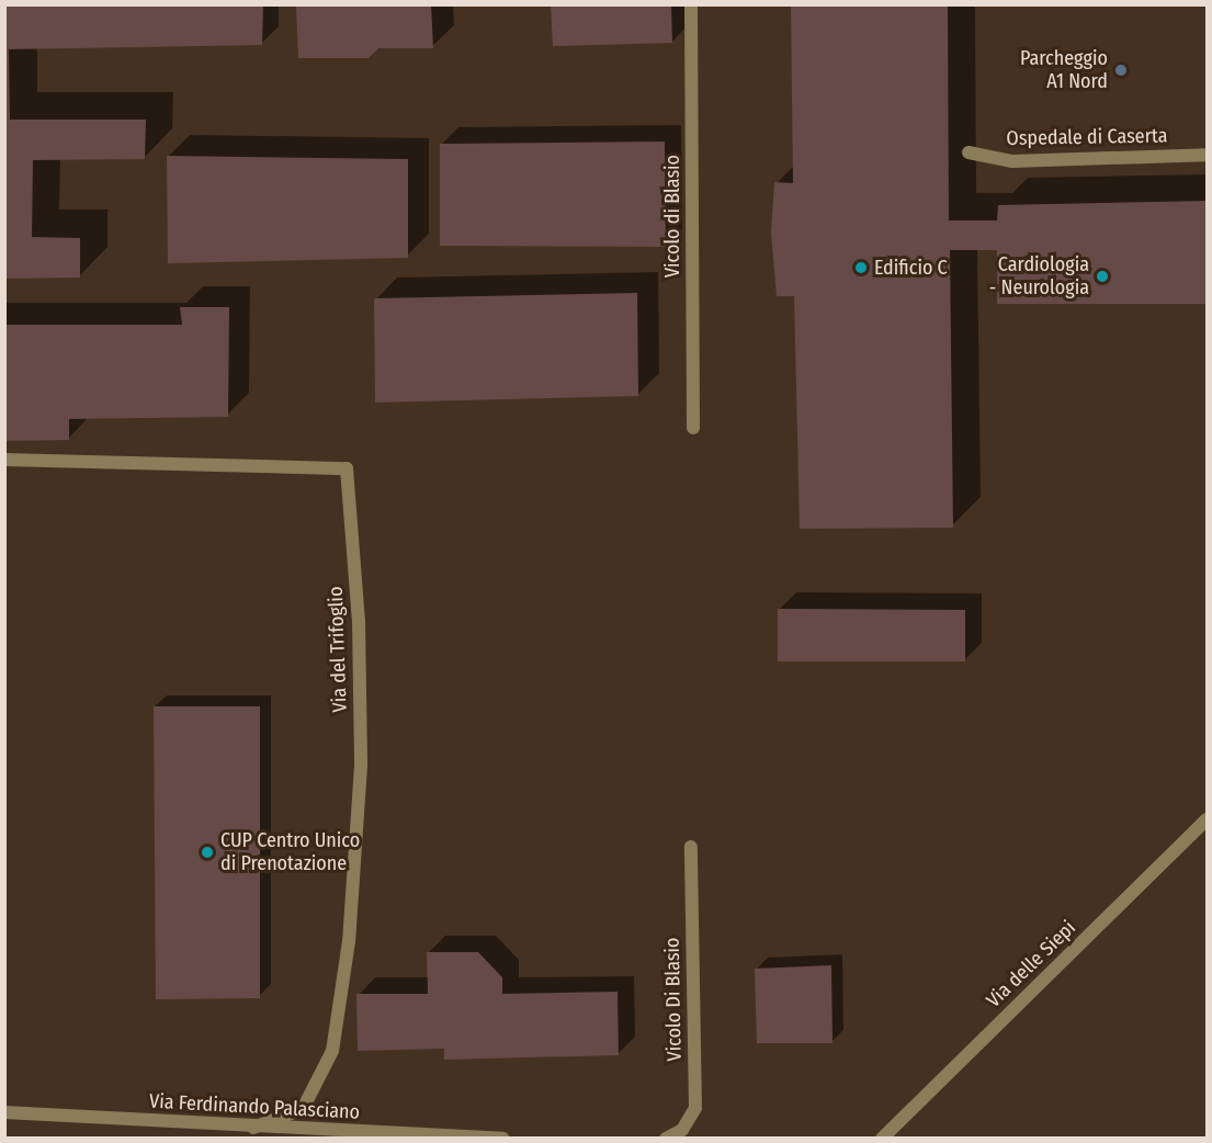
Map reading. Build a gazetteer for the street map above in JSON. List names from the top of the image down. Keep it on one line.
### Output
{"streets":{"lane":["Ospedale di Caserta","Vicolo di Blasio","Via del Trifoglio","Via delle Siepi","Vicolo Di Blasio","Via Ferdinando Palasciano"]},"crossings":[["Via del Trifoglio","Via Ferdinando Palasciano"]],"places":["Parcheggio A1 Nord","Edificio C","Cardiologia - Neurologia","CUP Centro Unico di Prenotazione"]}
